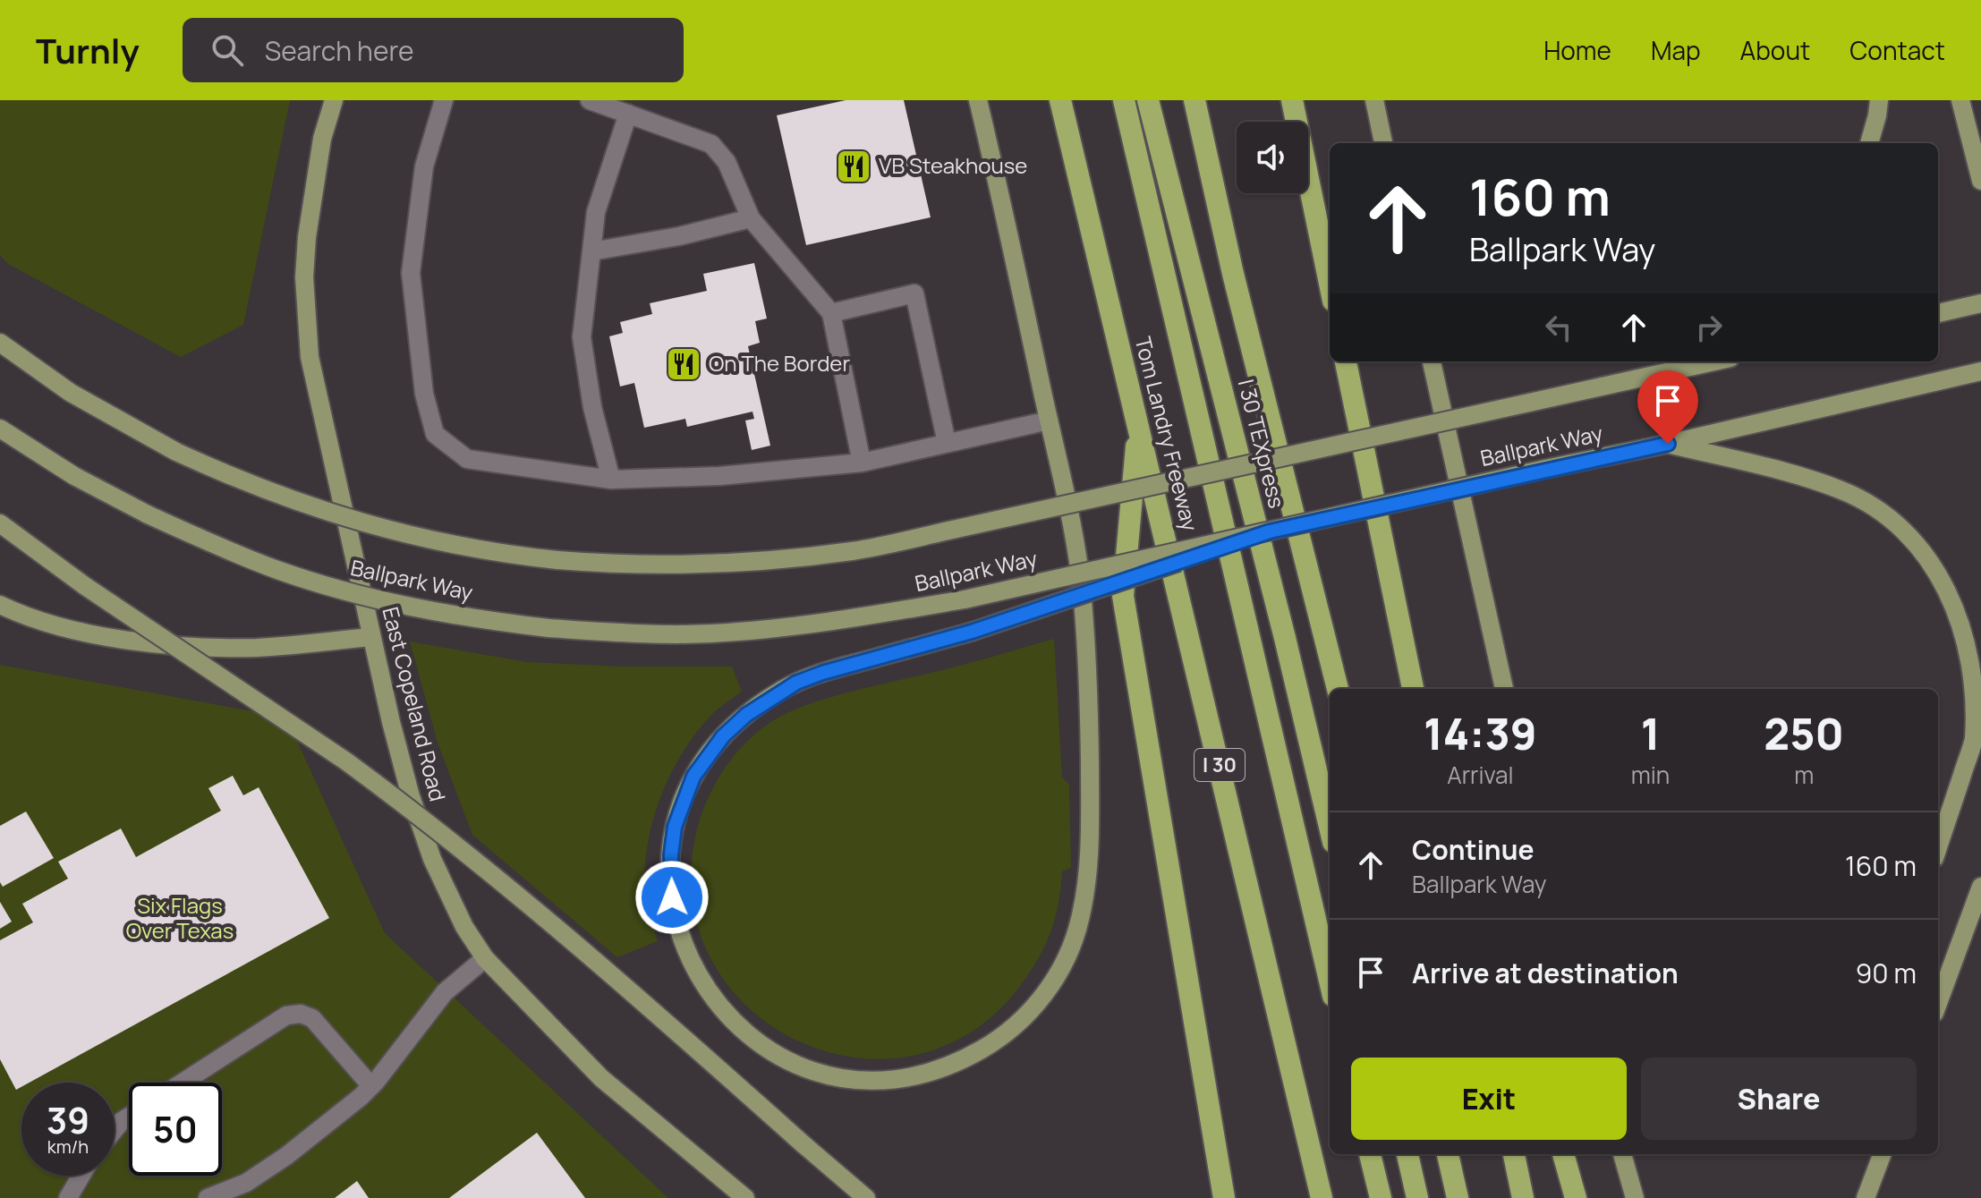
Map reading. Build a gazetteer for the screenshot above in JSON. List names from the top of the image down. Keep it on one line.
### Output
{"streets":{"highway":["Tom Landry Freeway","I 30 TEXpress","I 30"],"main road":["Ballpark Way","East Copeland Road"]},"parks":["Six Flags Over Texas"],"places":{"restaurant":["VB Steakhouse","On The Border"]},"page":{"header":"Turnly","search":"Search here","nav":["Home","Map","About","Contact"],"turn":["160 m","Ballpark Way"],"eta":["14:39","Arrival","1","min","250","m"],"list":[{"name":"Continue","note":"Ballpark Way","value":"160 m"},{"name":"Arrive at destination","value":"90 m"}],"buttons":["Exit","Share"],"speed":"39 km/h","limit":"50"}}
